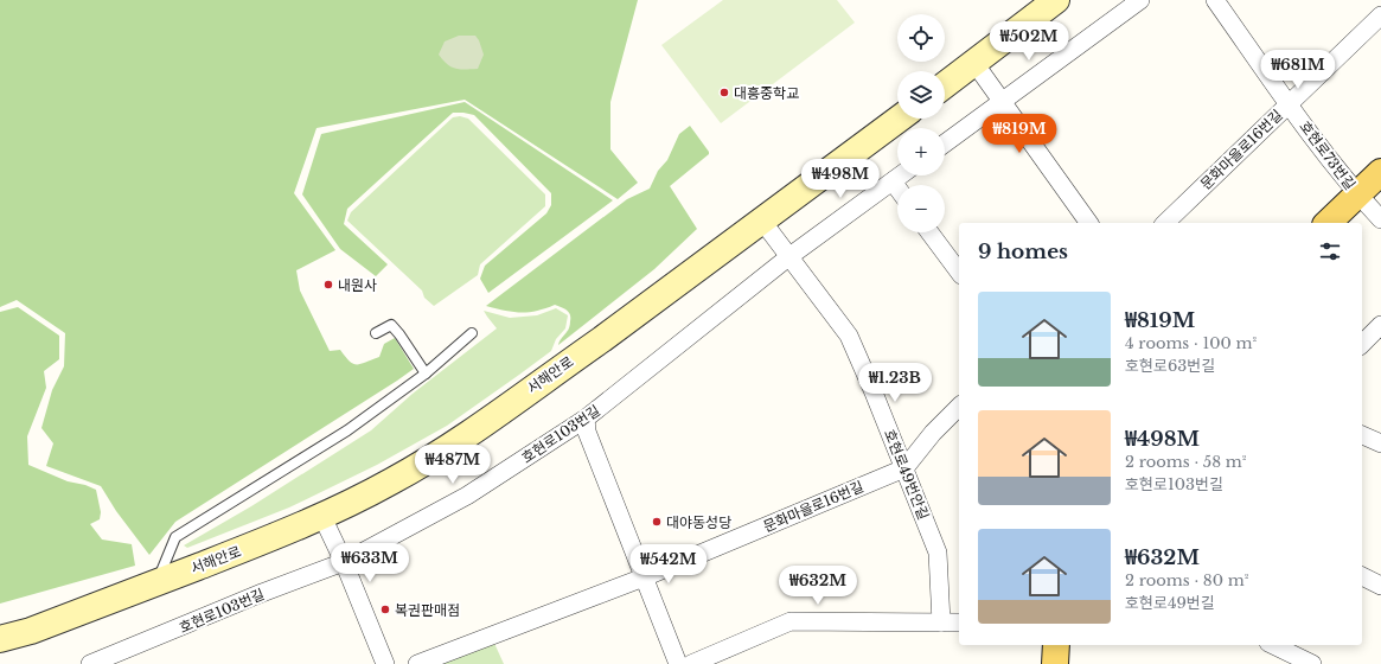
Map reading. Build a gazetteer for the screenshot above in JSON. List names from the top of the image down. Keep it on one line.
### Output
{"streets":{"main road":["서해안로"],"street":["문화마을로16번길","호현로73번길","호현로103번길","호현로49번안길"]},"crossings":[["문화마을로16번길","호현로73번길"],["문화마을로16번길","호현로49번안길"],["서해안로","호현로49번안길"],["호현로103번길","호현로49번안길"]],"places":["대흥중학교","내원사","대야동성당","복권판매점"],"page":{"map_buttons":["+","−"],"price":["₩502M","₩681M","₩819M","₩498M","₩1.23B","₩487M","₩633M","₩542M","₩632M"],"heading":"9 homes","list":[{"name":"₩819M","note":"4 rooms · 100 m² · 호현로63번길"},{"name":"₩498M","note":"2 rooms · 58 m² · 호현로103번길"},{"name":"₩632M","note":"2 rooms · 80 m² · 호현로49번길"}]}}
